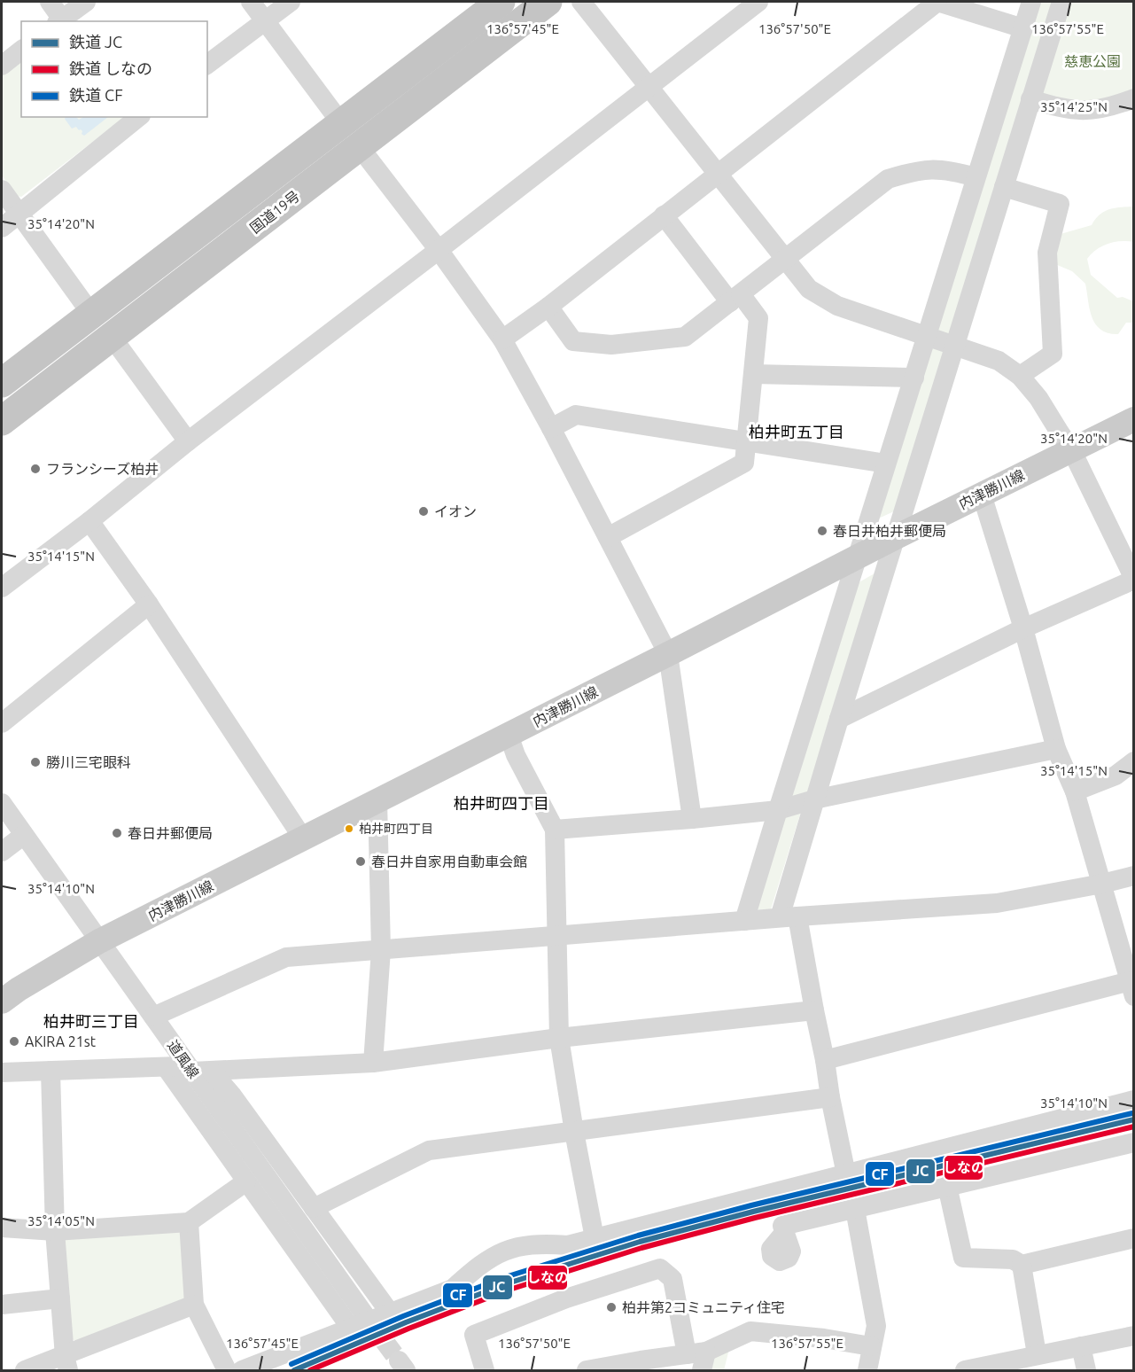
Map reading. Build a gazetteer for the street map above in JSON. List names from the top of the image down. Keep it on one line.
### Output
{"streets":{"highway":["国道19号"],"main road":["内津勝川線"],"street":["道風線"]},"crossings":[["内津勝川線","道風線"]],"districts":["柏井町五丁目","柏井町四丁目","柏井町三丁目"],"parks":["慈恵公園"],"places":["フランシーズ柏井","イオン","春日井柏井郵便局","勝川三宅眼科","柏井町四丁目","春日井郵便局","春日井自家用自動車会館","AKIRA 21st","柏井第2コミュニティ住宅"],"lines":["rail line CF","rail line JC","rail line しなの"],"legend":["鉄道 JC","鉄道 しなの","鉄道 CF"],"coordinates":["136°57'45\"E","136°57'50\"E","136°57'55\"E","35°14'25\"N","35°14'20\"N","35°14'15\"N","35°14'10\"N","35°14'05\"N"]}
